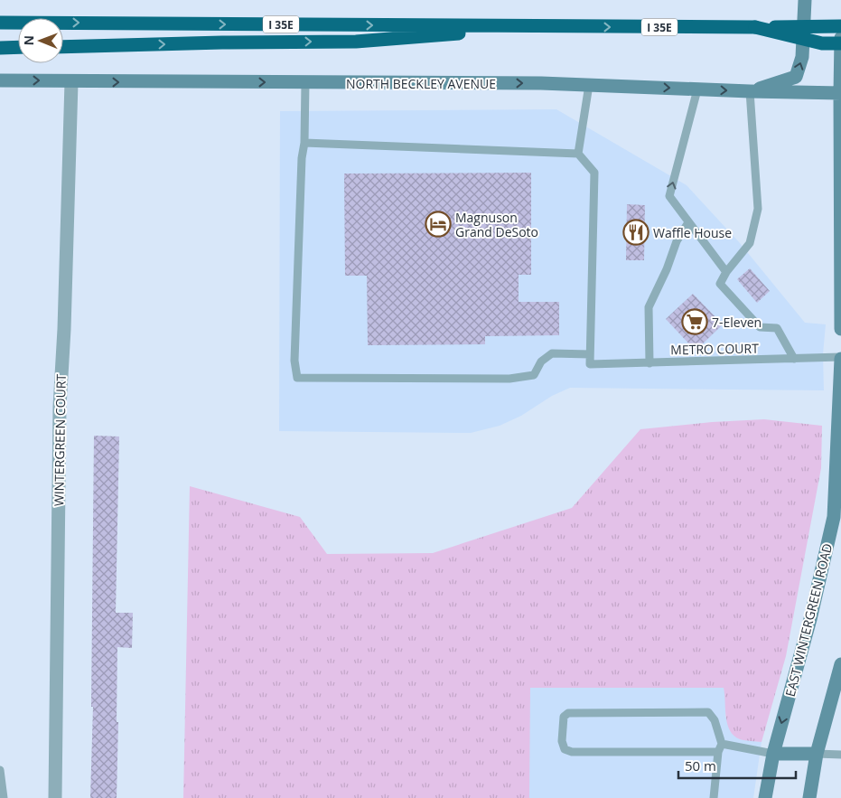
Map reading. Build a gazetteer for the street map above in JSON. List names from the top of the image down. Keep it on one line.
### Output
{"streets":{"highway":["I 35E"],"main road":["NORTH BECKLEY AVENUE","EAST WINTERGREEN ROAD"],"street":["WINTERGREEN COURT"],"lane":["METRO COURT"]},"crossings":[["NORTH BECKLEY AVENUE","WINTERGREEN COURT"],["METRO COURT","EAST WINTERGREEN ROAD"]],"one_way":["NORTH BECKLEY AVENUE","EAST WINTERGREEN ROAD"],"places":{"hotel":["Magnuson Grand DeSoto"],"restaurant":["Waffle House"],"supermarket":["7-Eleven"]},"scale_bar":"50 m","north":"left"}
